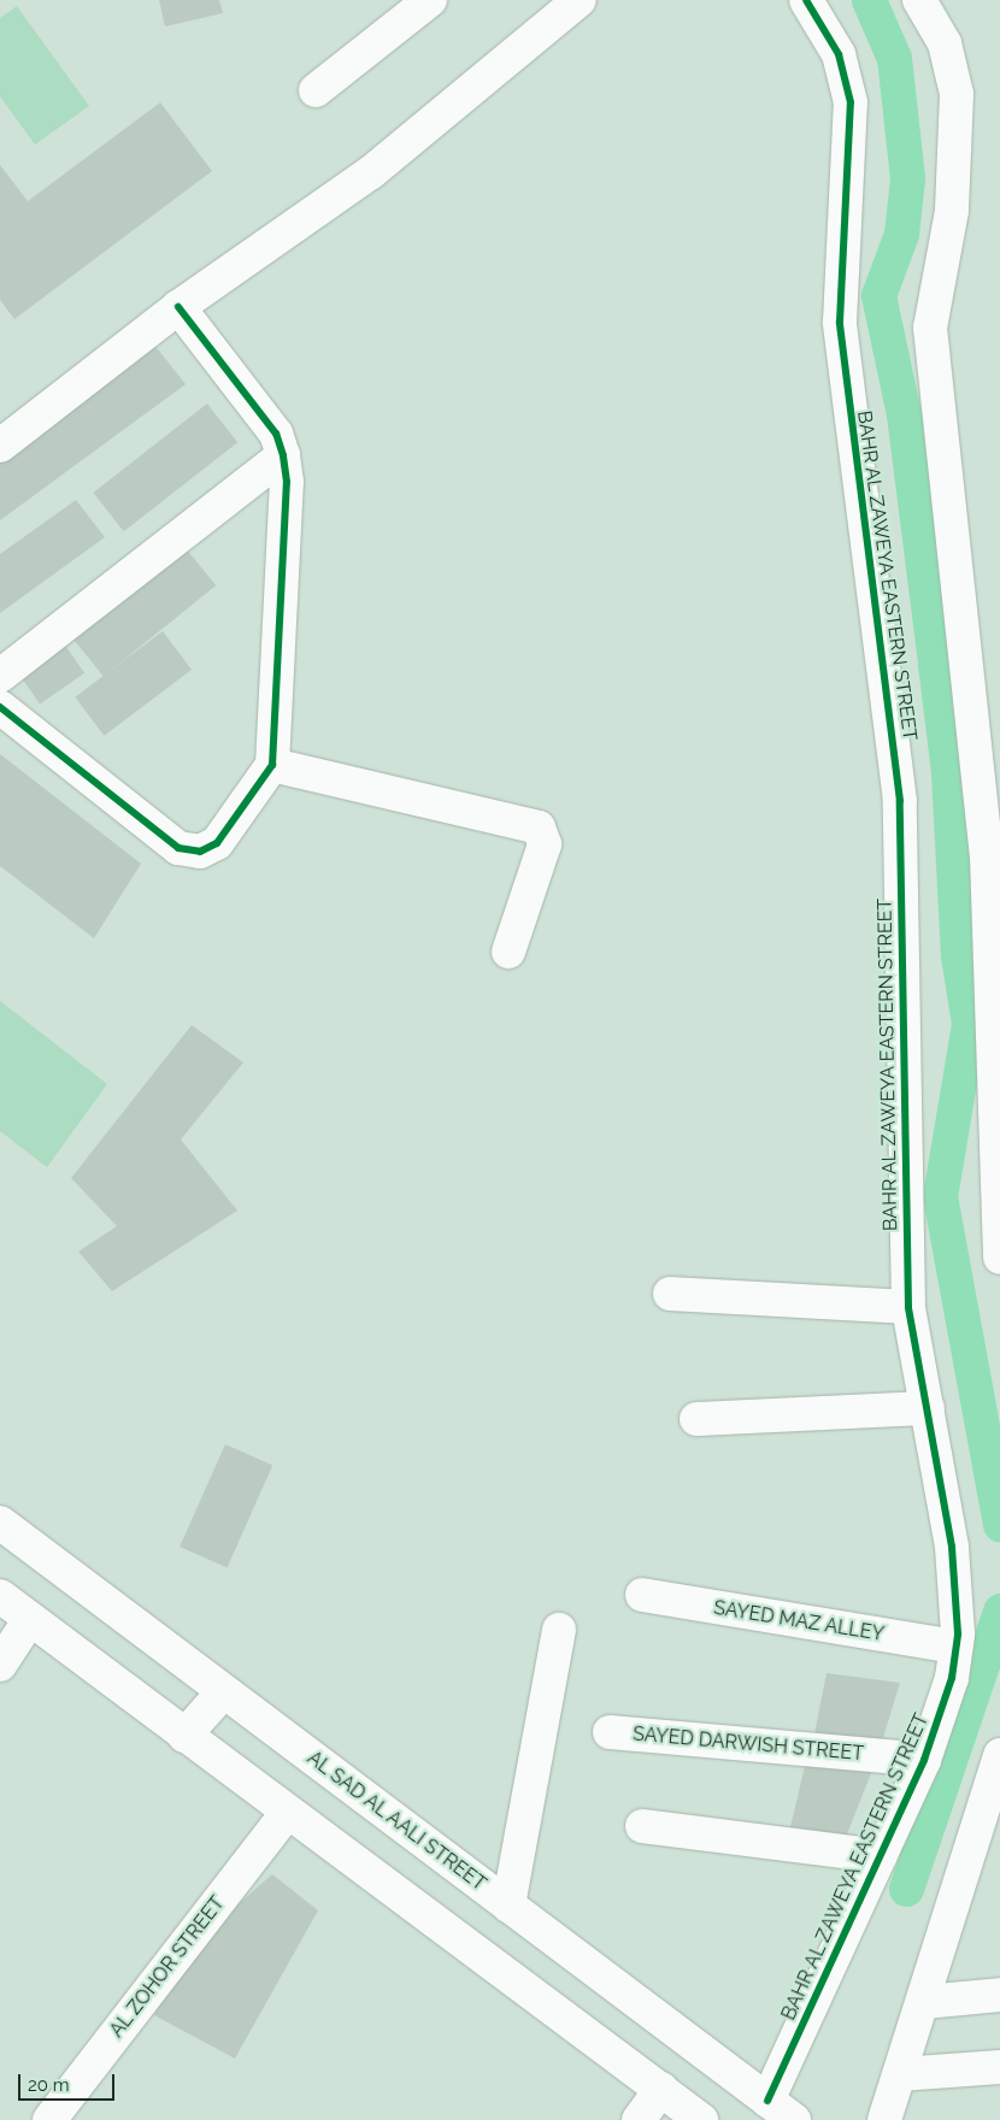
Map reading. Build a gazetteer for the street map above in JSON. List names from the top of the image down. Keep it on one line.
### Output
{"streets":{"street":["BAHR AL ZAWEYA EASTERN STREET","SAYED MAZ ALLEY","SAYED DARWISH STREET","AL SAD AL AALI STREET","AL ZOHOR STREET"]},"crossings":[["BAHR AL ZAWEYA EASTERN STREET","SAYED MAZ ALLEY"],["BAHR AL ZAWEYA EASTERN STREET","SAYED DARWISH STREET"],["BAHR AL ZAWEYA EASTERN STREET","AL SAD AL AALI STREET"]],"scale_bar":"20 m"}
